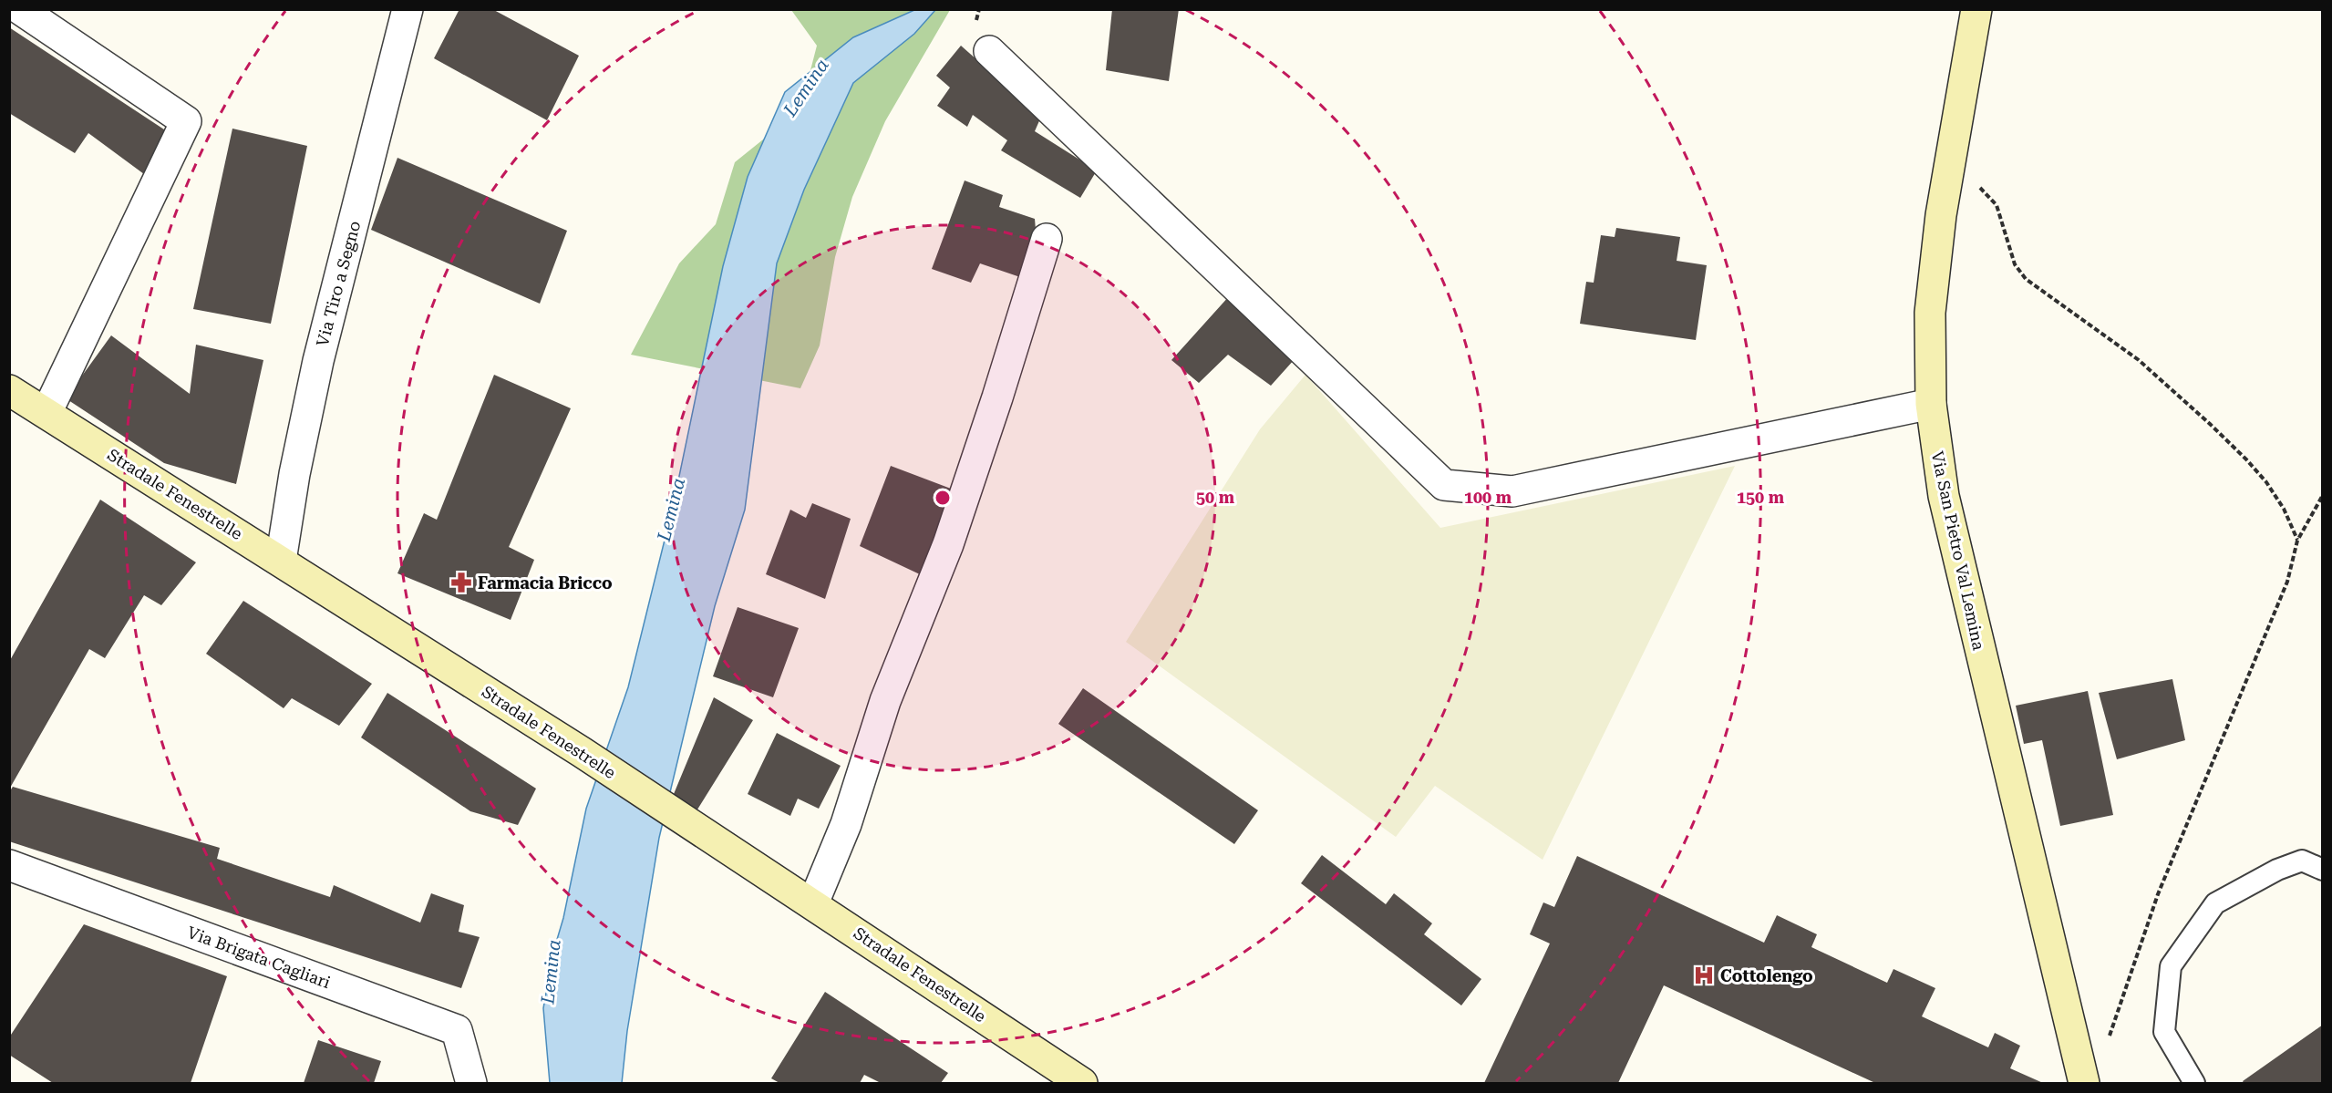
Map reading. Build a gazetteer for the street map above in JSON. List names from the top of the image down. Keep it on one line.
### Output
{"streets":{"main road":["Stradale Fenestrelle","Via San Pietro Val Lemina"],"street":["Via Tiro a Segno","Via Brigata Cagliari"]},"crossings":[["Via Tiro a Segno","Stradale Fenestrelle"]],"water":["Lemina"],"places":{"pharmacy":["Farmacia Bricco"],"hospital":["Cottolengo"]},"rings":["50 m","100 m","150 m"]}
